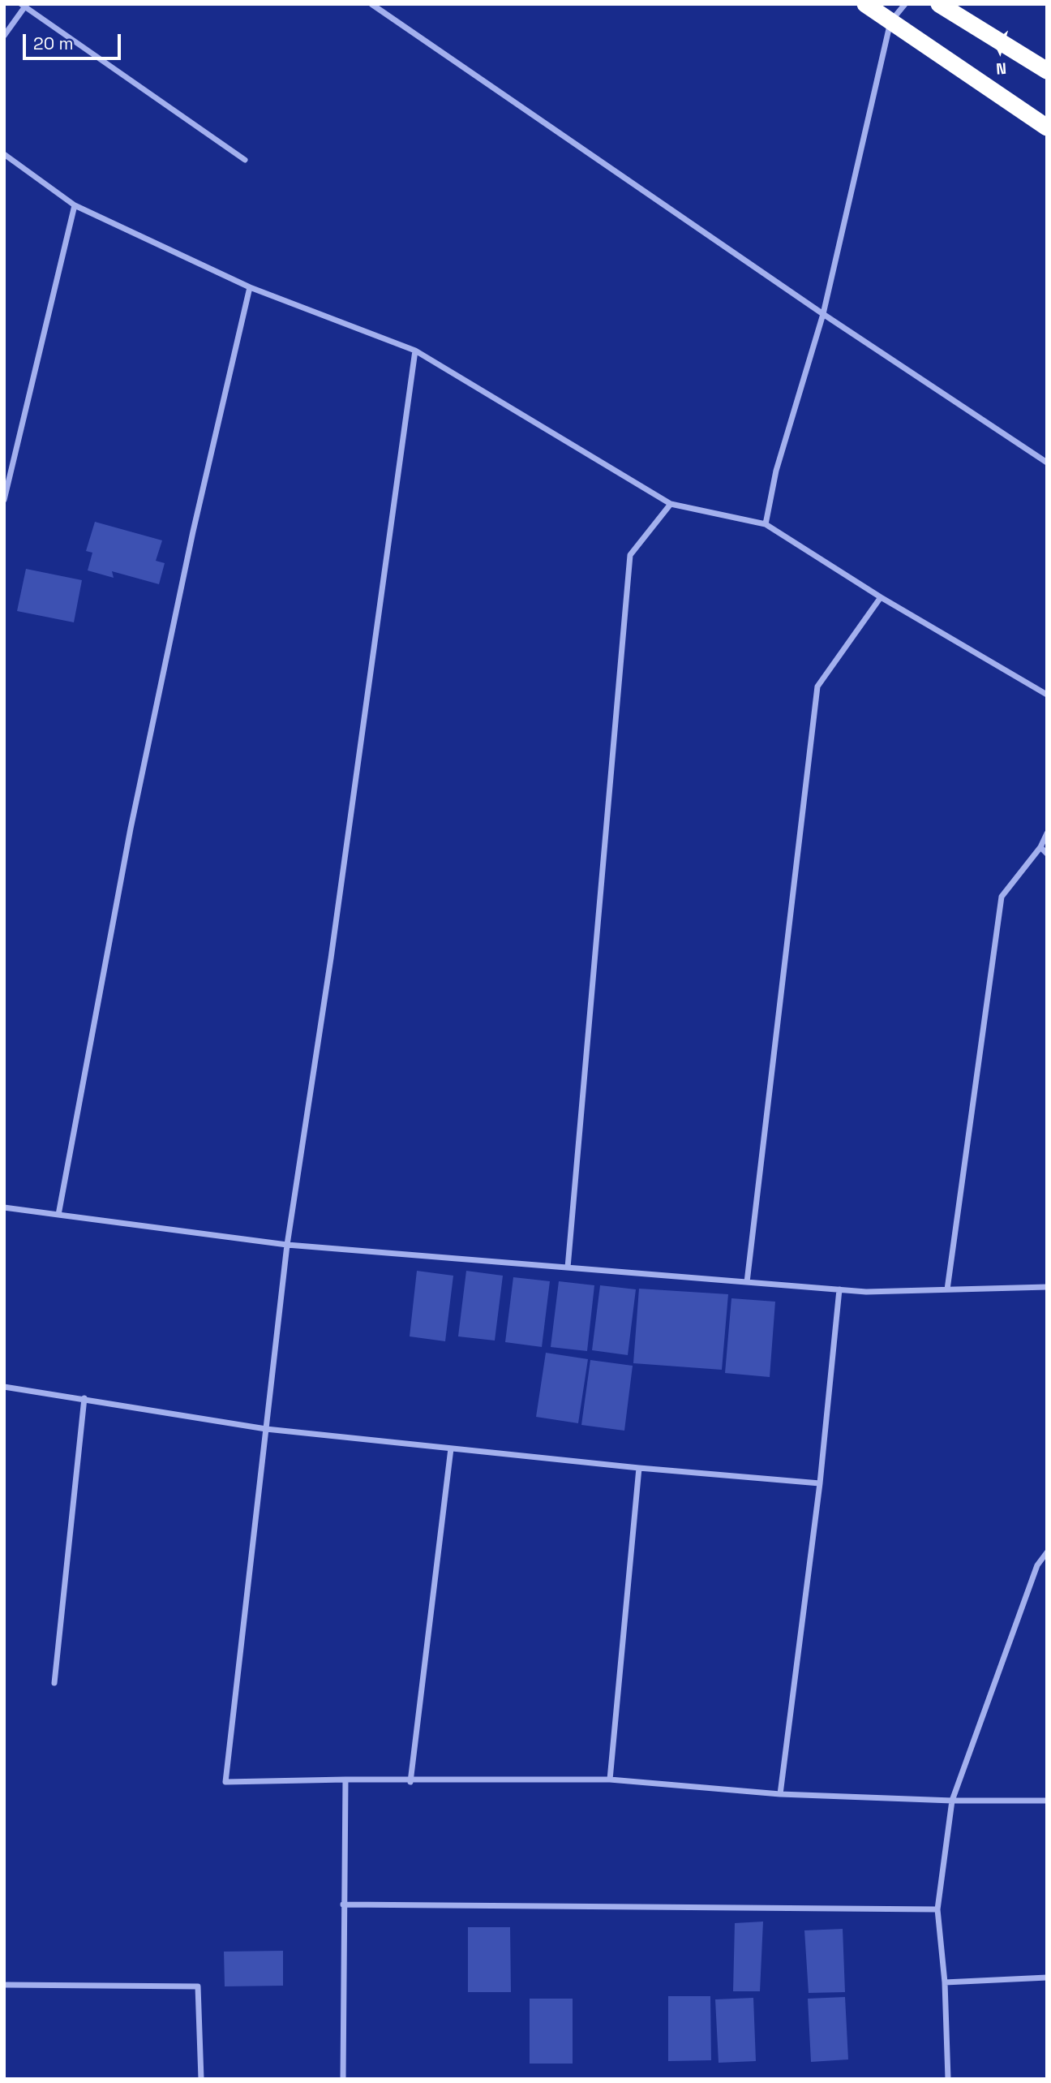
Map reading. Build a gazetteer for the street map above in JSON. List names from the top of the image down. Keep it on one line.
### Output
{"scale_bar":"20 m","north":"bottom"}
